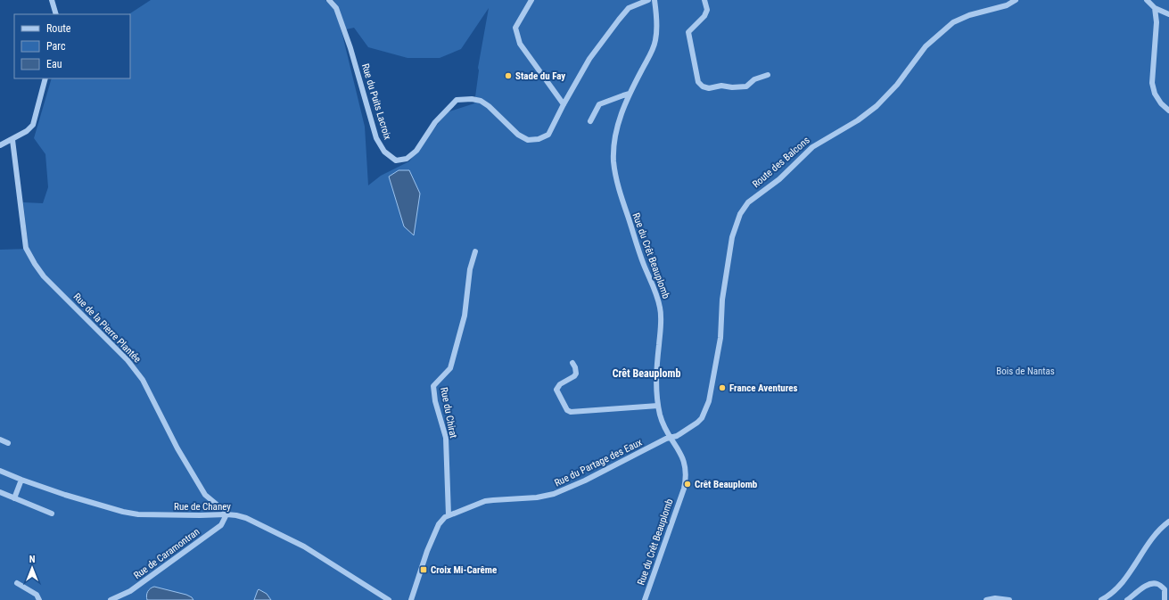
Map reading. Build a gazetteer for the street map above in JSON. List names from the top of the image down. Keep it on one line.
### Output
{"streets":{"street":["Rue du Puits Lacroix","Route des Balcons","Rue du Crêt Beauplomb","Rue de la Pierre Plantée","Rue du Chirat","Rue du Partage des Eaux","Rue de Chaney","Rue de Caramontran"]},"crossings":[["Route des Balcons","Rue du Crêt Beauplomb"],["Route des Balcons","Rue du Partage des Eaux"],["Rue du Crêt Beauplomb","Rue du Partage des Eaux"],["Rue de la Pierre Plantée","Rue de Chaney"],["Rue de la Pierre Plantée","Rue de Caramontran"],["Rue du Chirat","Rue du Partage des Eaux"],["Rue de Chaney","Rue de Caramontran"]],"districts":["Crêt Beauplomb"],"parks":["Bois de Nantas"],"places":{"other":["Stade du Fay","France Aventures","Crêt Beauplomb"],"transit":["Croix Mi-Carême"]},"legend":["Route","Parc","Eau"],"north":"top"}
